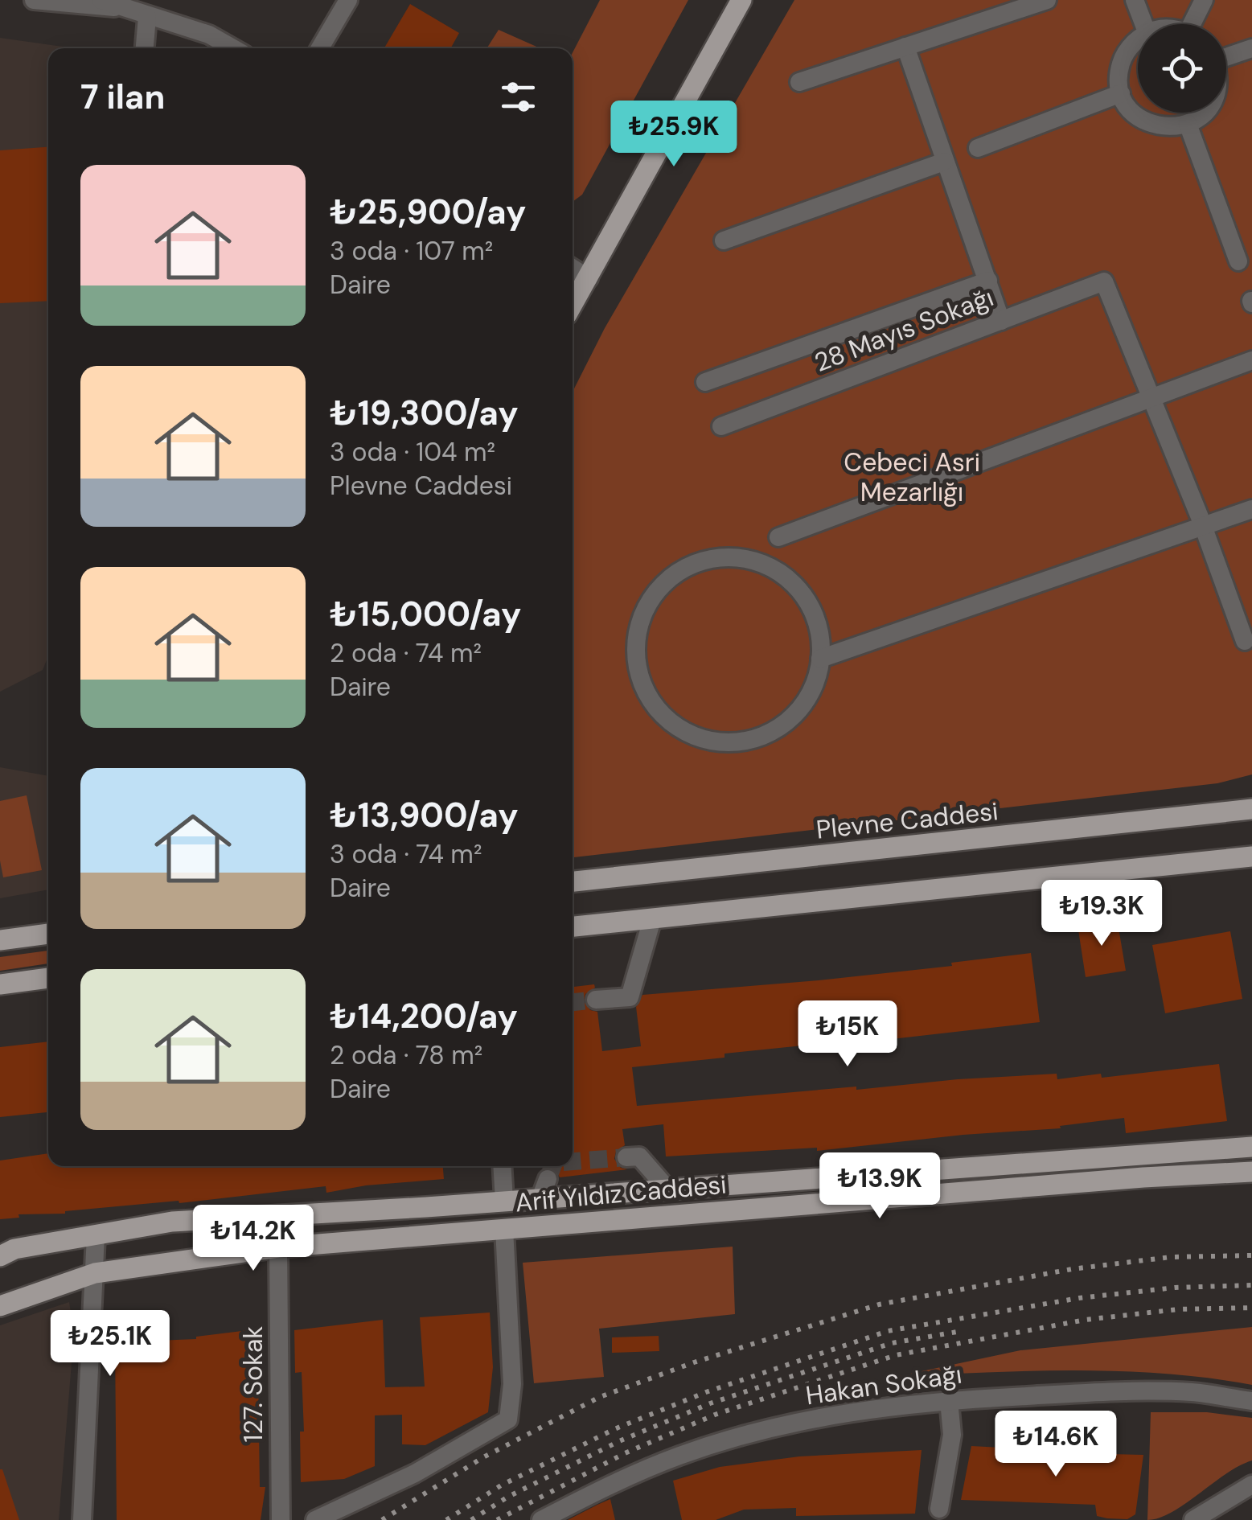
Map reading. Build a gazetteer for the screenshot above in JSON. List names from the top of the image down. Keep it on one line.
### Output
{"streets":{"main road":["Plevne Caddesi","Arif Yıldız Caddesi"],"street":["28 Mayıs Sokağı","127. Sokak","Hakan Sokağı"]},"crossings":[["Arif Yıldız Caddesi","127. Sokak"]],"parks":["Cebeci Asri Mezarlığı"],"page":{"heading":"7 ilan","price":["₺25.9K","₺19.3K","₺15K","₺13.9K","₺14.2K","₺25.1K","₺14.6K"],"list":[{"name":"₺25,900/ay","note":"3 oda · 107 m² · Daire"},{"name":"₺19,300/ay","note":"3 oda · 104 m² · Plevne Caddesi"},{"name":"₺15,000/ay","note":"2 oda · 74 m² · Daire"},{"name":"₺13,900/ay","note":"3 oda · 74 m² · Daire"},{"name":"₺14,200/ay","note":"2 oda · 78 m² · Daire"}]}}
